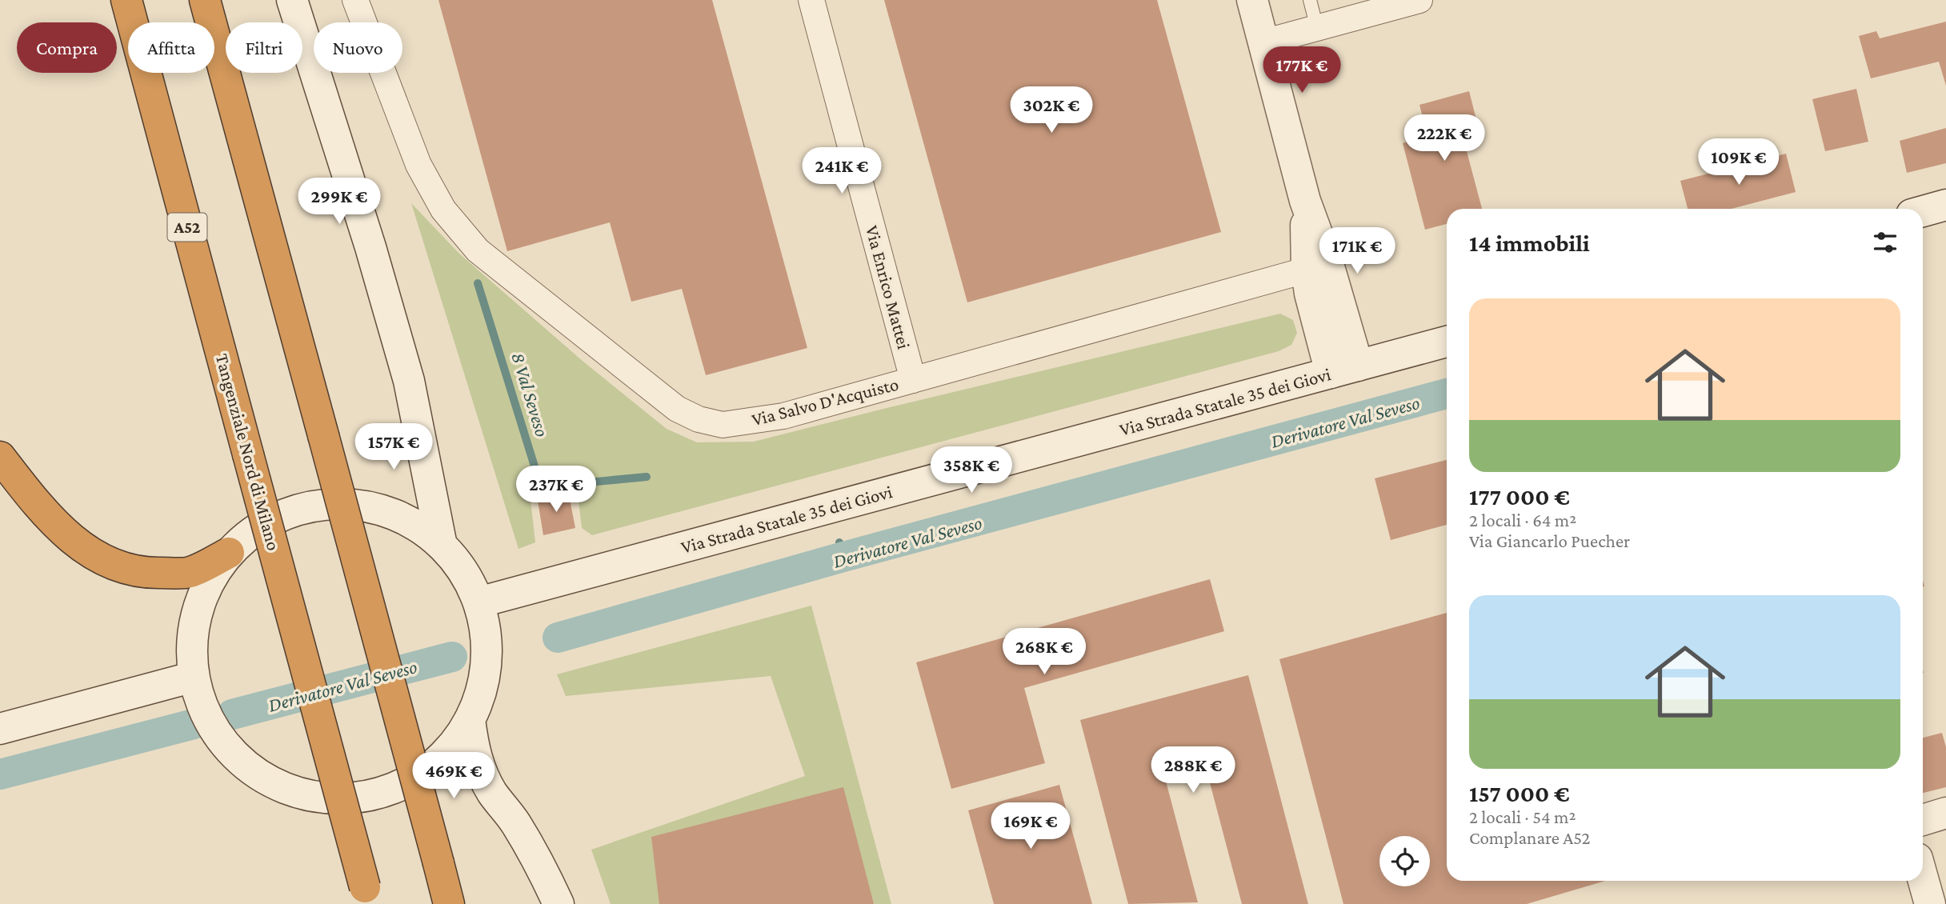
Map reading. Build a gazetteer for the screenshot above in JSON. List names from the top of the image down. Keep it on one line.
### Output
{"streets":{"highway":["A52","Tangenziale Nord di Milano"],"main road":["Via Strada Statale 35 dei Giovi"],"street":["Via Enrico Mattei","Via Salvo D'Acquisto"]},"crossings":[["Via Enrico Mattei","Via Salvo D'Acquisto"]],"water":["8 Val Seveso","Derivatore Val Seveso"],"page":{"chip":["Compra","Affitta","Filtri","Nuovo"],"price":["177K €","302K €","222K €","109K €","241K €","299K €","171K €","157K €","358K €","237K €","268K €","288K €","469K €","169K €"],"heading":"14 immobili","list":[{"name":"177 000 €","note":"2 locali · 64 m² · Via Giancarlo Puecher"},{"name":"157 000 €","note":"2 locali · 54 m² · Complanare A52"}]}}
